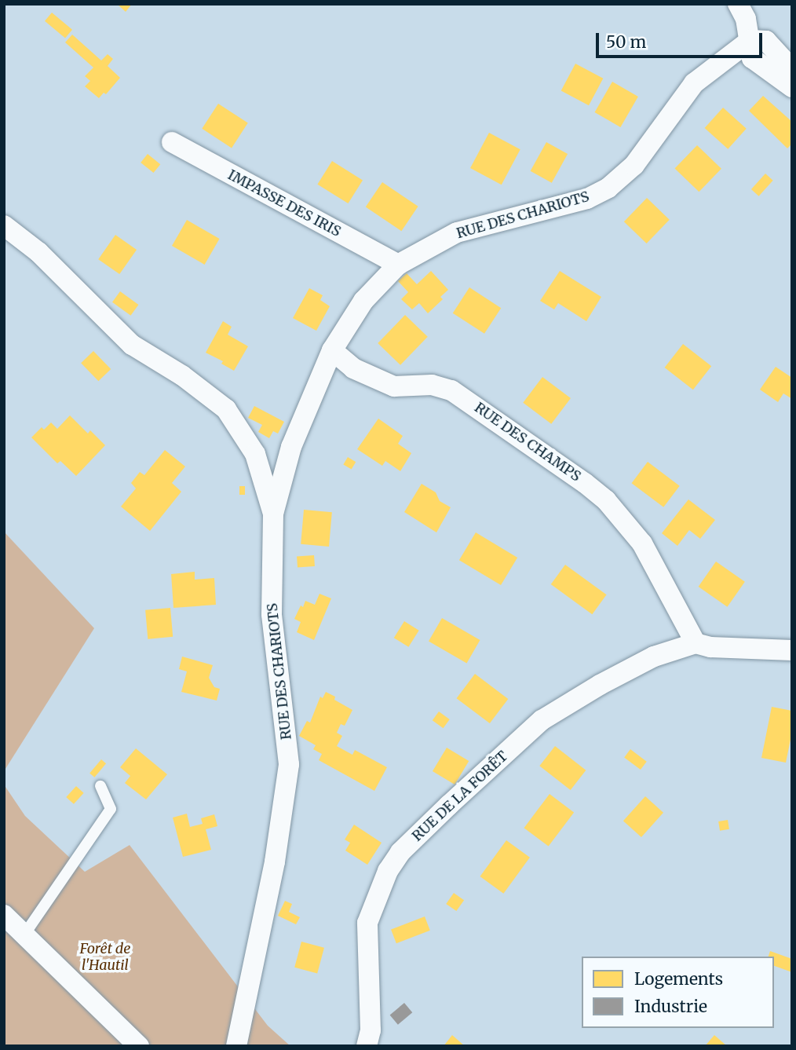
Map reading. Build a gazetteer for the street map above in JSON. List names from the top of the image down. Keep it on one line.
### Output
{"streets":{"street":["IMPASSE DES IRIS","RUE DES CHARIOTS","RUE DES CHAMPS","RUE DE LA FORÊT"]},"crossings":[["IMPASSE DES IRIS","RUE DES CHARIOTS"],["RUE DES CHARIOTS","RUE DES CHAMPS"],["RUE DES CHAMPS","RUE DE LA FORÊT"]],"parks":["Forêt de l'Hautil"],"legend":["Logements","Industrie"],"scale_bar":"50 m"}
